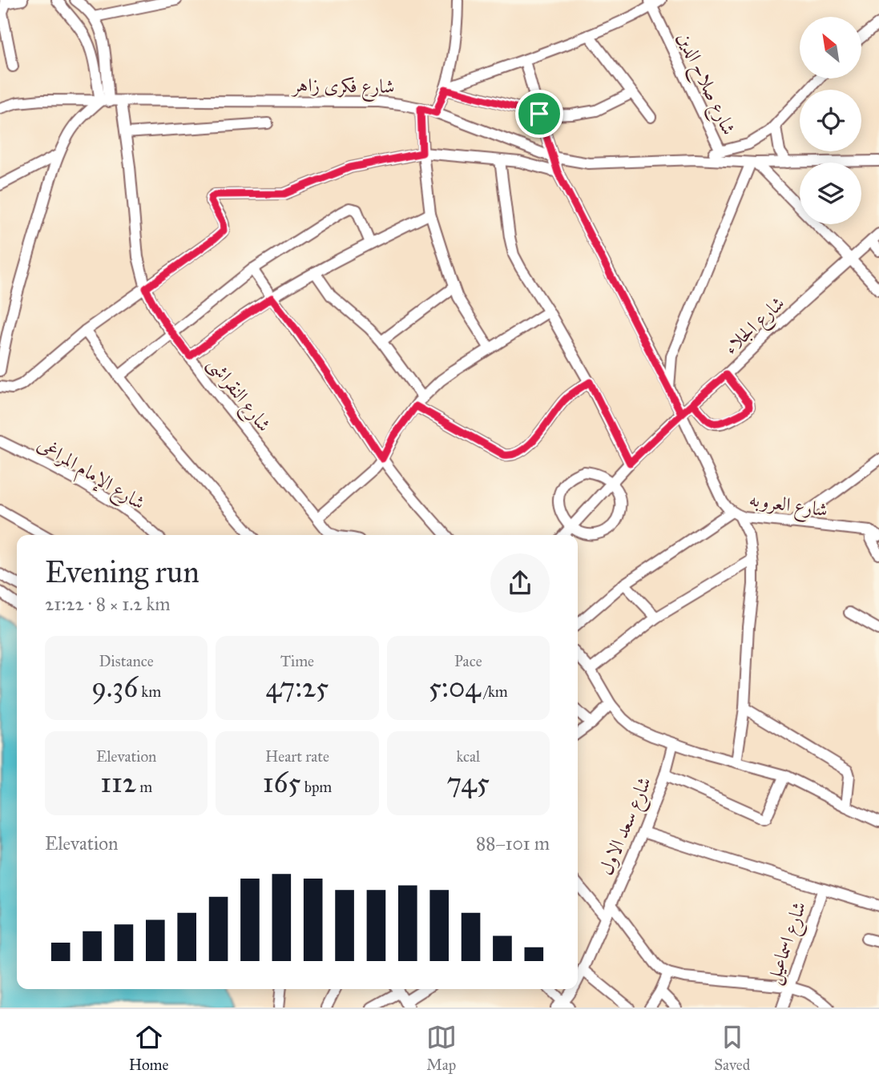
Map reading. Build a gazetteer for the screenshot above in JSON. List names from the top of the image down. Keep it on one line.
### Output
{"streets":{"street":["شارع صلاح الدين","شارع فكرى زاهر","شارع الجلاء","شارع النقراشى","شارع الإمام المراغى","شارع العروبه","شارع سعد الاول","شارع اسماعيل"]},"crossings":[["شارع فكرى زاهر","شارع النقراشى"],["شارع فكرى زاهر","شارع العروبه"],["شارع الجلاء","شارع العروبه"]],"north":"top left","page":{"heading":["Evening run","21:22 · 8 × 1.2 km"],"stats":[["Distance","9.36 km"],["Time","47:25"],["Pace","5:04 /km"],["Elevation","112 m"],["Heart rate","165 bpm"],["kcal","745"]],"chart":["Elevation","88–101 m"],"tabs":["Home","Map","Saved"]}}
